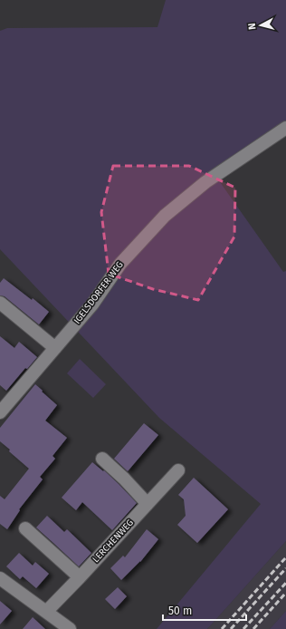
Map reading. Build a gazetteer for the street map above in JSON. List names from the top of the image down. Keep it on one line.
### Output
{"streets":{"street":["IGELSDORFER WEG","LERCHENWEG"]},"scale_bar":"50 m","north":"left"}
